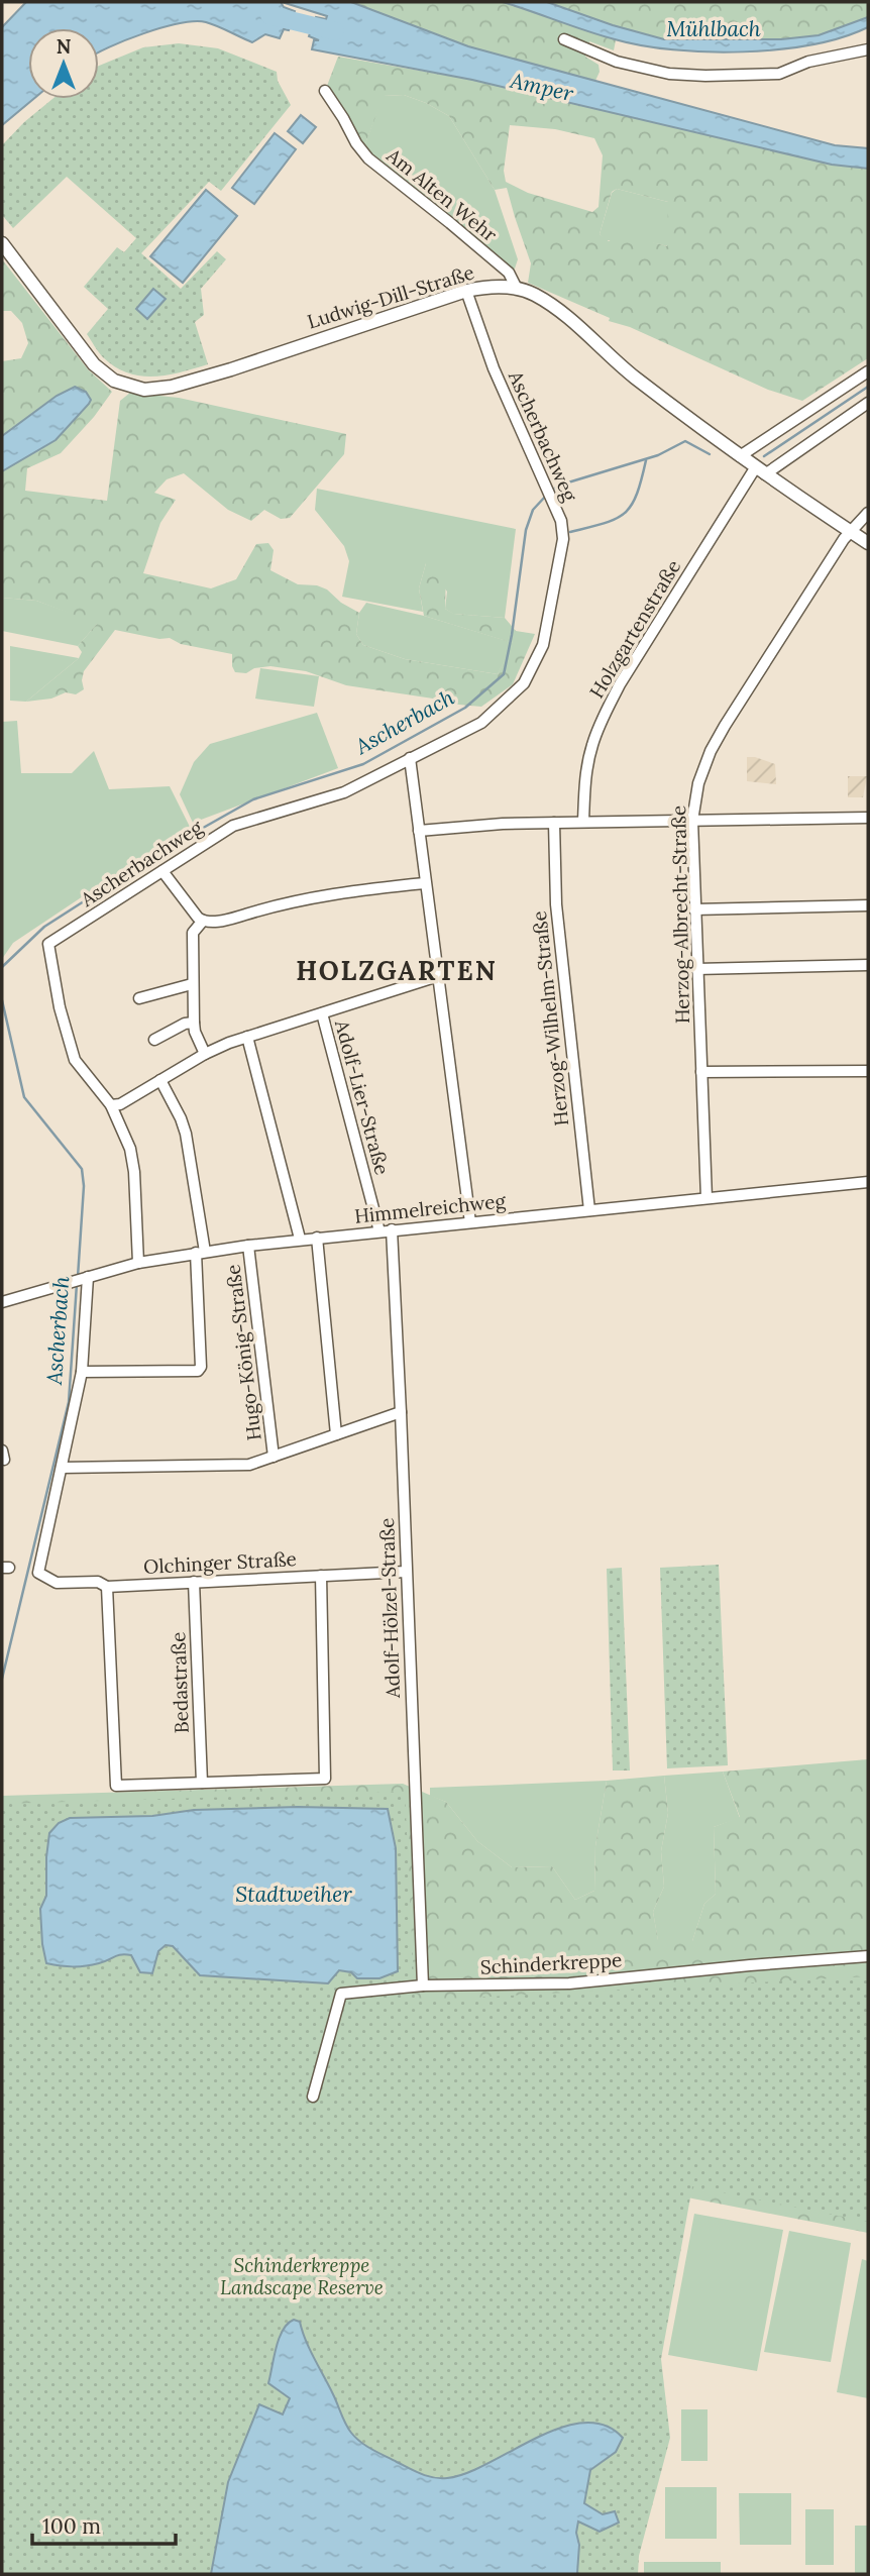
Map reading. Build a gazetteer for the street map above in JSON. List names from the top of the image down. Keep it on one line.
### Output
{"streets":{"street":["Am Alten Wehr","Ludwig-Dill-Straße","Ascherbachweg","Holzgartenstraße","Herzog-Albrecht-Straße","Herzog-Wilhelm-Straße","Adolf-Lier-Straße","Himmelreichweg","Hugo-König-Straße","Olchinger Straße","Adolf-Hölzel-Straße","Bedastraße","Schinderkreppe"]},"crossings":[["Am Alten Wehr","Ludwig-Dill-Straße"],["Ludwig-Dill-Straße","Ascherbachweg"],["Ludwig-Dill-Straße","Holzgartenstraße"],["Ludwig-Dill-Straße","Herzog-Albrecht-Straße"],["Herzog-Albrecht-Straße","Himmelreichweg"],["Herzog-Wilhelm-Straße","Himmelreichweg"],["Adolf-Lier-Straße","Himmelreichweg"],["Adolf-Lier-Straße","Adolf-Hölzel-Straße"],["Himmelreichweg","Hugo-König-Straße"],["Himmelreichweg","Adolf-Hölzel-Straße"],["Olchinger Straße","Adolf-Hölzel-Straße"],["Olchinger Straße","Bedastraße"],["Adolf-Hölzel-Straße","Schinderkreppe"]],"districts":["HOLZGARTEN"],"water":["Mühlbach","Amper","Ascherbach","Stadtweiher"],"parks":["Schinderkreppe Landscape Reserve"],"scale_bar":"100 m","north":"top"}
